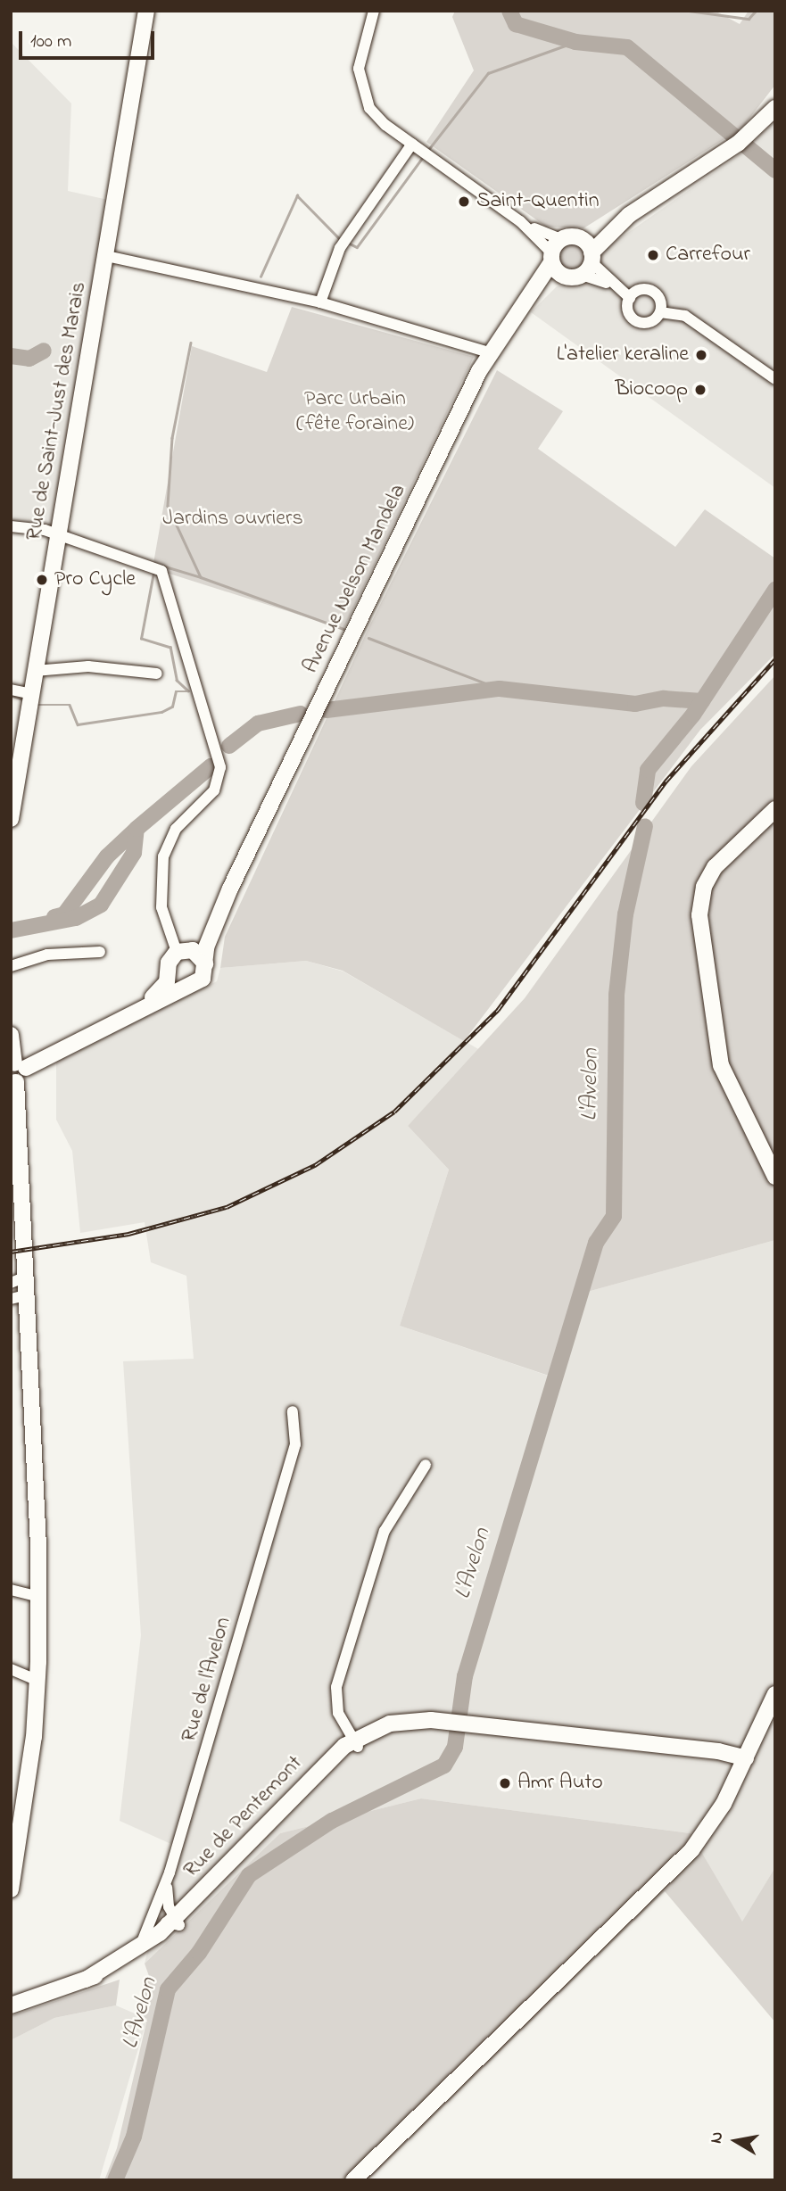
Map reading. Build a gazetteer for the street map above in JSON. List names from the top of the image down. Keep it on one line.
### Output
{"streets":{"street":["Rue de Saint-Just des Marais","Avenue Nelson Mandela","Rue de l'Avelon","Rue de Pentemont"]},"crossings":[["Rue de l'Avelon","Rue de Pentemont"]],"water":["L'Avelon"],"parks":["Parc Urbain (fête foraine)","Jardins ouvriers"],"places":["Saint-Quentin","Carrefour","L'atelier keraline","Biocoop","Pro Cycle","Amr Auto"],"scale_bar":"100 m","north":"left"}
